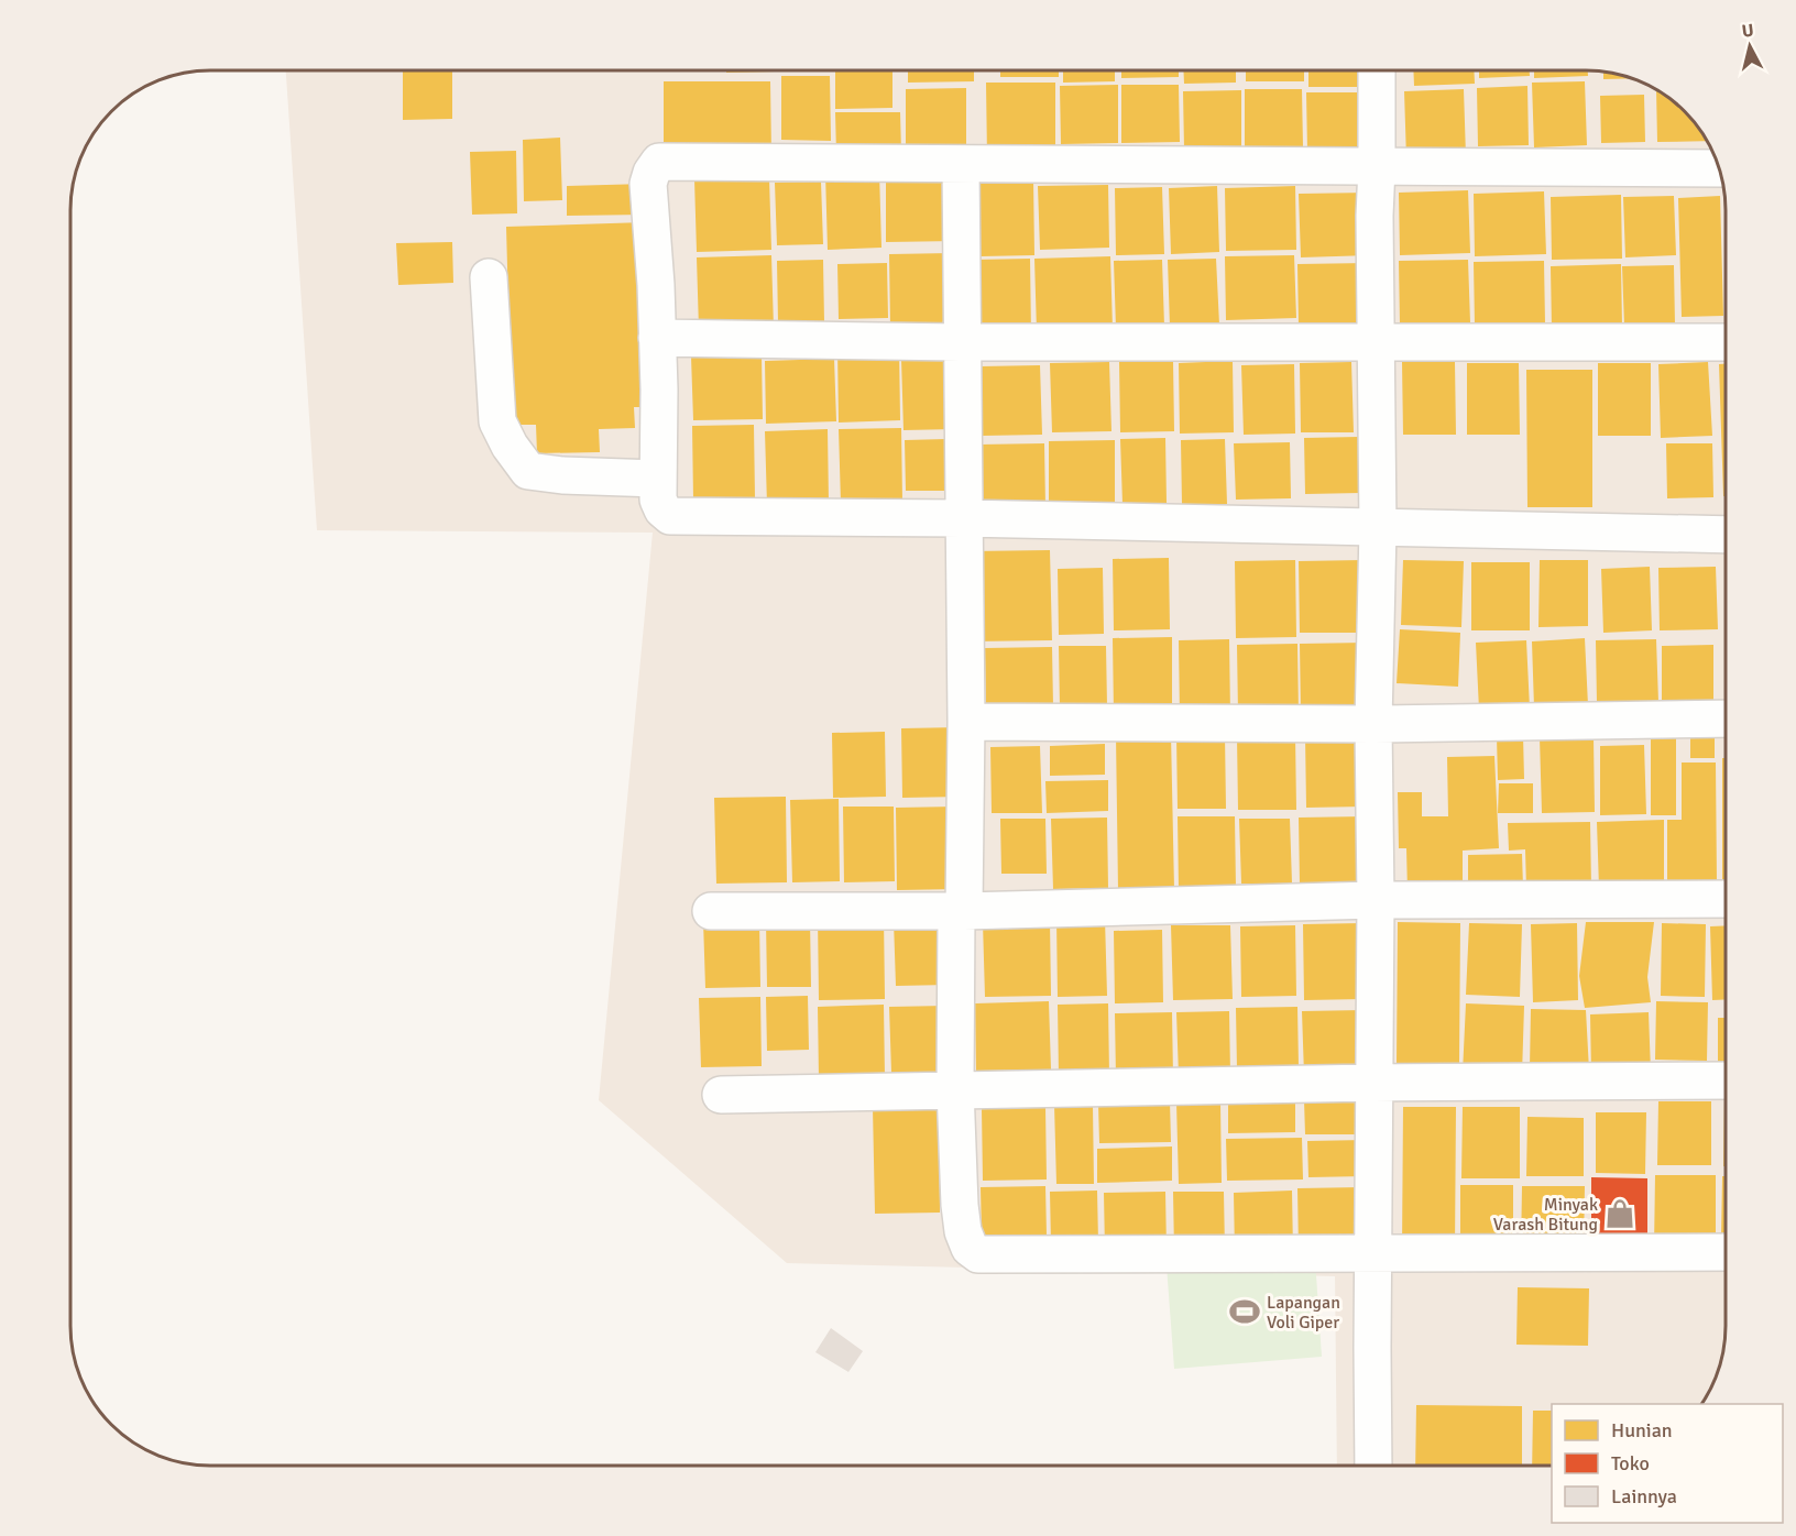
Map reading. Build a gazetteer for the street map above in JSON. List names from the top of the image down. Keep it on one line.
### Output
{"places":{"shop":["Minyak Varash Bitung"],"sports":["Lapangan Voli Giper"]},"legend":["Hunian","Toko","Lainnya"],"north":"top"}
